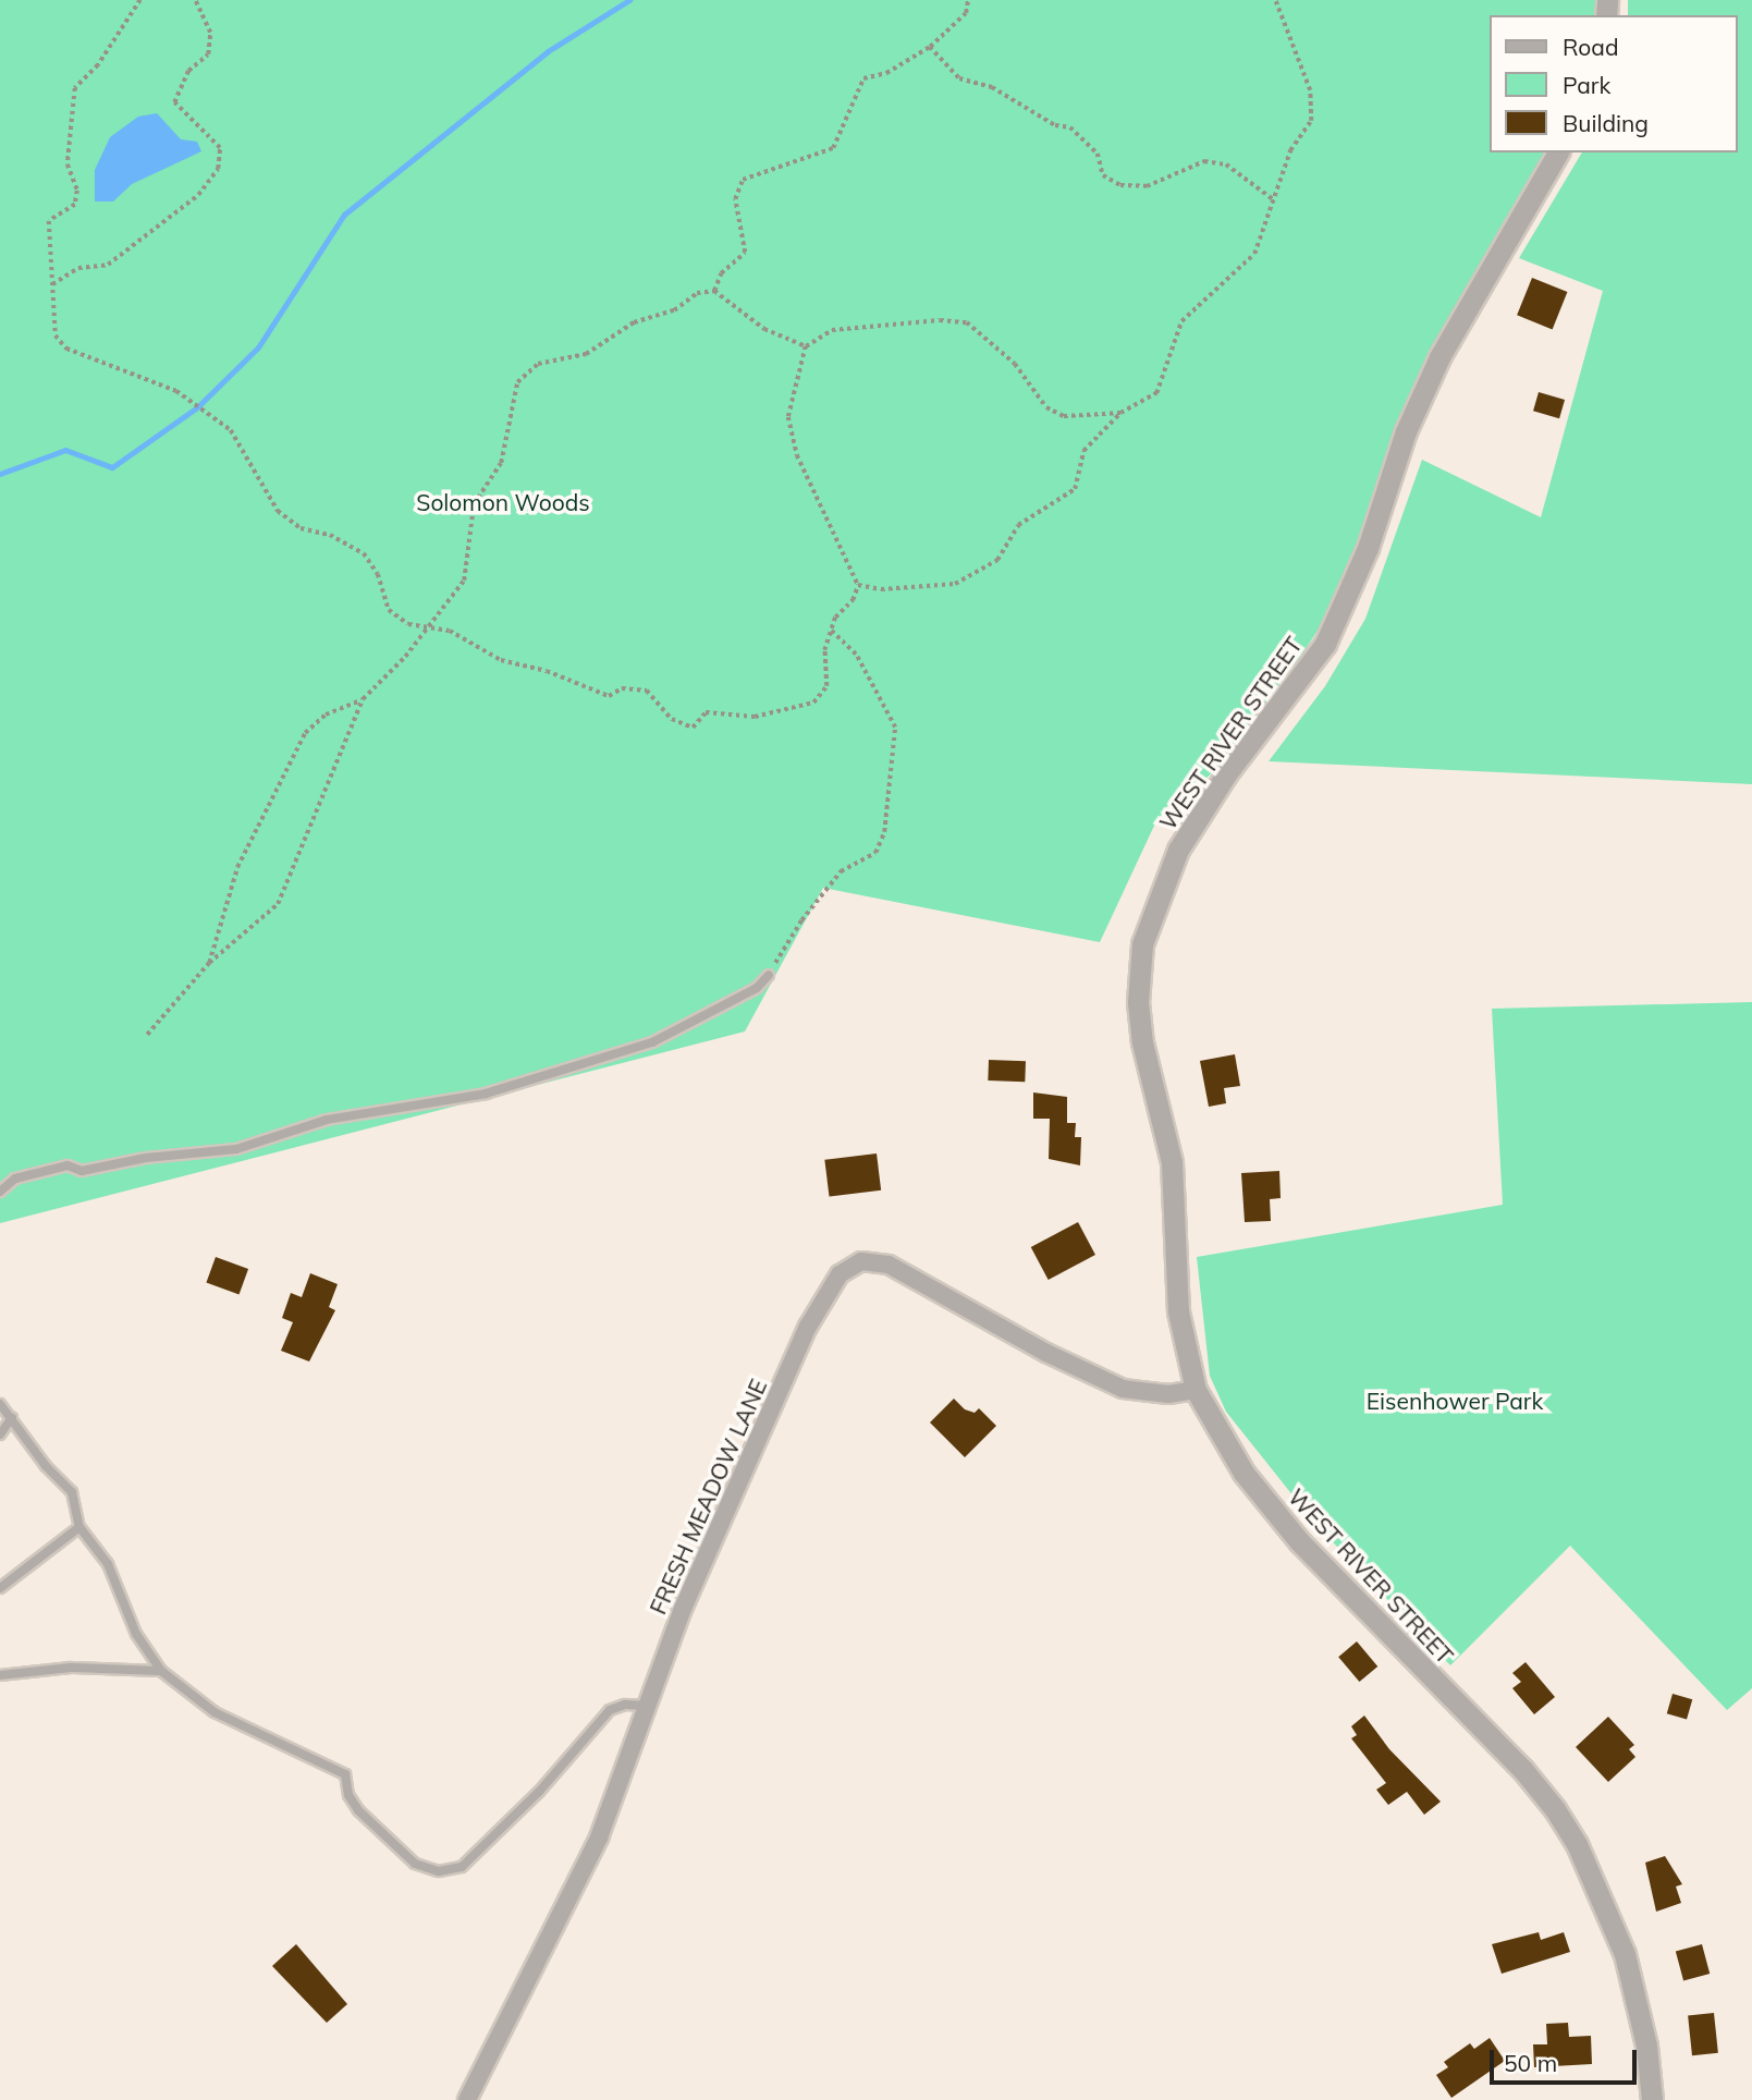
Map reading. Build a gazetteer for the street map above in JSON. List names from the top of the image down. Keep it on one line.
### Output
{"streets":{"street":["WEST RIVER STREET","FRESH MEADOW LANE"]},"crossings":[["WEST RIVER STREET","FRESH MEADOW LANE"]],"parks":["Solomon Woods","Eisenhower Park"],"legend":["Road","Park","Building"],"scale_bar":"50 m"}
